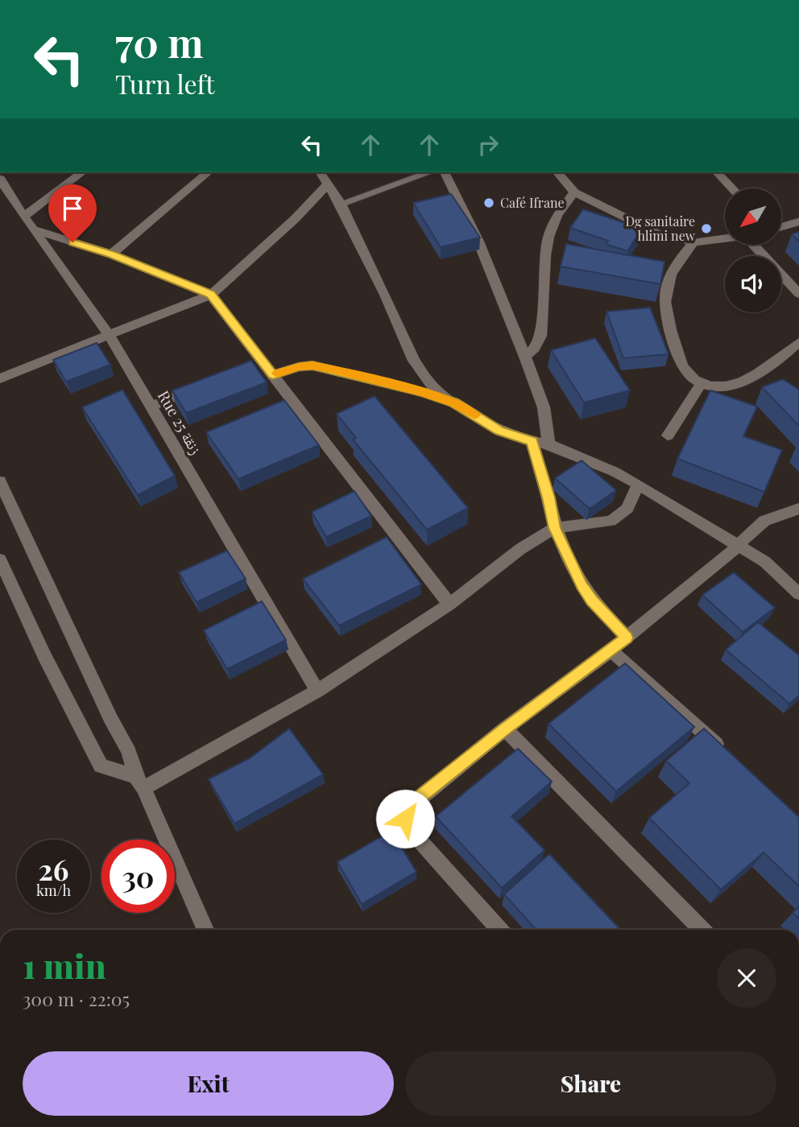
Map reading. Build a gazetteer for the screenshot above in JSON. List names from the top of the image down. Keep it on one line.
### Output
{"streets":{"street":["Rue 25 زنقة"]},"places":["Café Ifrane","Dg sanitaire hlimi new"],"north":"bottom left","page":{"turn":["70 m","Turn left"],"speed":"26 km/h","limit":"30","heading":["1 min","300 m · 22:05"],"buttons":["Exit","Share"]}}
